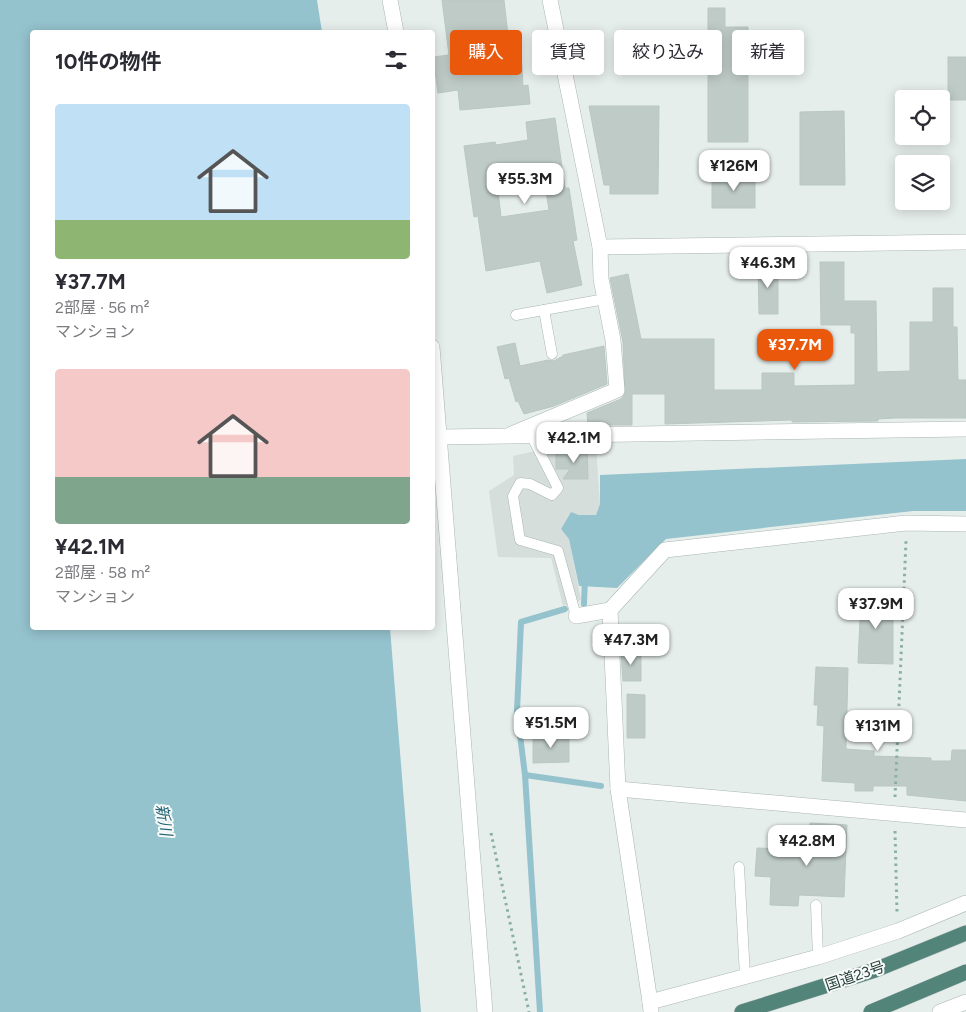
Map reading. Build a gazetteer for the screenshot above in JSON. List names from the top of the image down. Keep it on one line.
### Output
{"streets":{"highway":["国道23号"]},"water":["新川"],"page":{"chip":["購入","賃貸","絞り込み","新着"],"heading":"10件の物件","list":[{"name":"¥37.7M","note":"2部屋 · 56 m² · マンション"},{"name":"¥42.1M","note":"2部屋 · 58 m² · マンション"}],"price":["¥126M","¥55.3M","¥46.3M","¥37.7M","¥42.1M","¥37.9M","¥47.3M","¥51.5M","¥131M","¥42.8M"]}}
